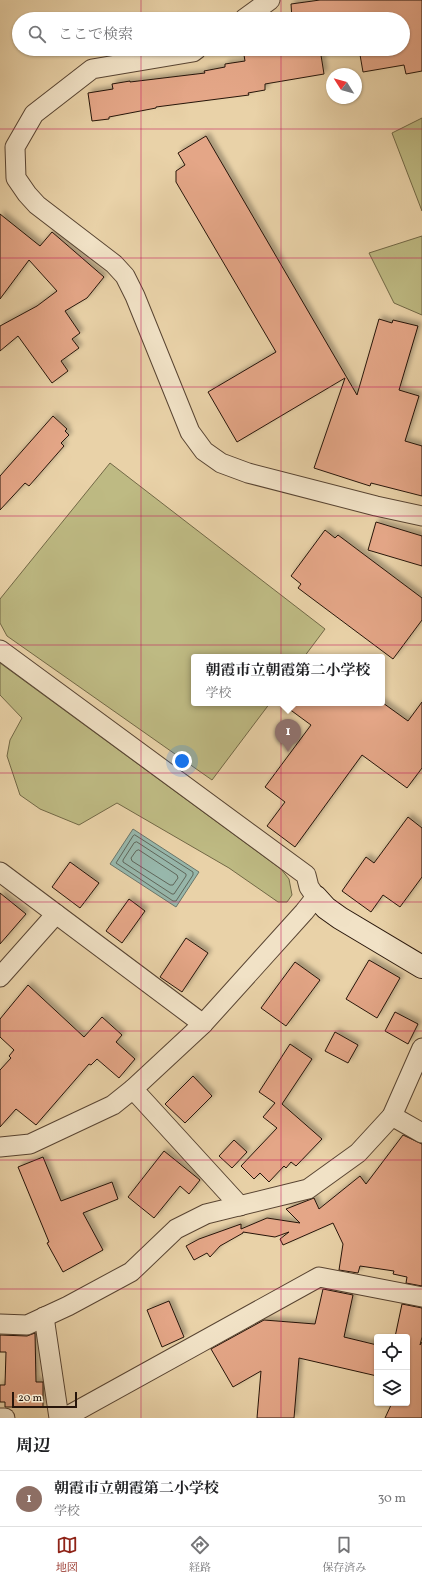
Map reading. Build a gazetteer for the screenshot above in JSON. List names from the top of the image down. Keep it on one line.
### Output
{"scale_bar":"20 m","north":"top left","page":{"search":"ここで検索","popup":["朝霞市立朝霞第二小学校","学校"],"pins":"1","scale":"20 m","heading":"周辺","list":[{"mark":"1","name":"朝霞市立朝霞第二小学校","note":"学校","value":"30 m"}],"nav":["地図","経路","保存済み"]}}
